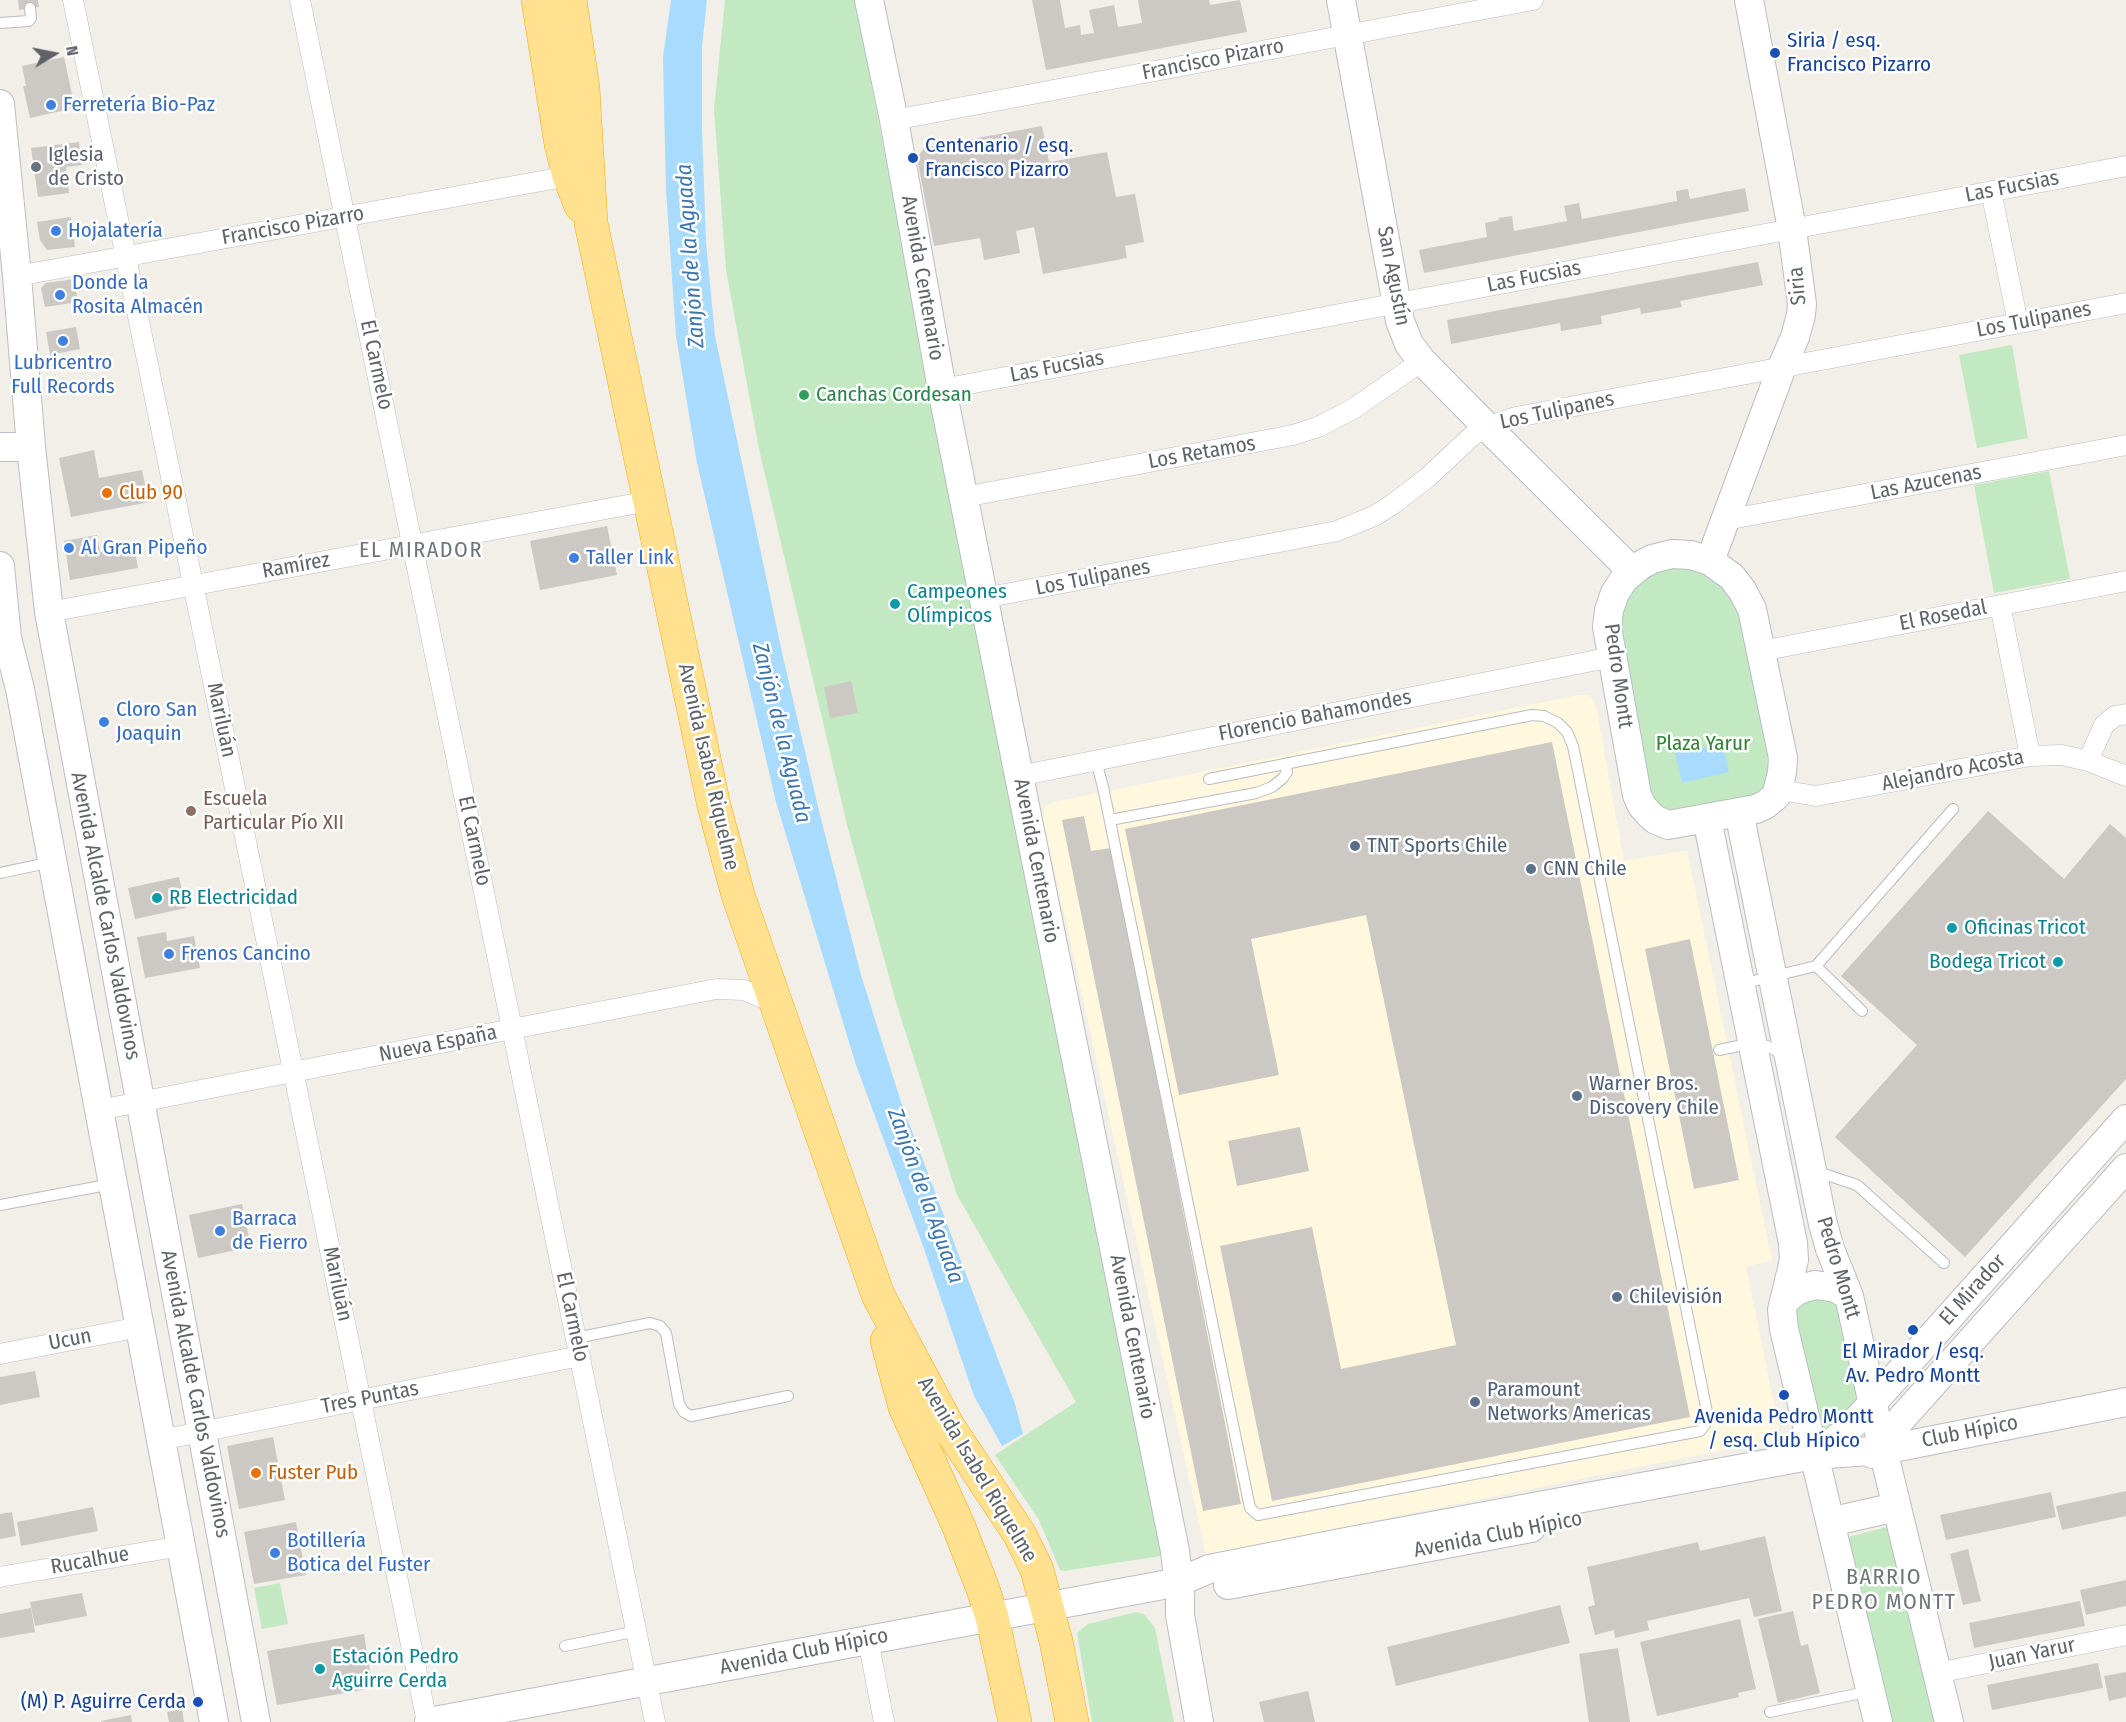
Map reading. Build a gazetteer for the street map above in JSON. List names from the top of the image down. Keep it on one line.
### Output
{"streets":{"highway":["Avenida Isabel Riquelme"],"main road":["San Agustín","Avenida Centenario","Siria","Pedro Montt","Avenida Alcalde Carlos Valdovinos","El Mirador","Club Hípico","Avenida Club Hípico"],"street":["Francisco Pizarro","Las Fucsias","Los Tulipanes","El Carmelo","Los Retamos","Las Azucenas","Ramírez","El Rosedal","Florencio Bahamondes","Mariluán","Alejandro Acosta","Nueva España","Ucun","Tres Puntas","Rucalhue","Juan Yarur"]},"crossings":[["Francisco Pizarro","San Agustín"],["Francisco Pizarro","Avenida Centenario"],["Francisco Pizarro","El Carmelo"],["Francisco Pizarro","Mariluán"],["Francisco Pizarro","Avenida Isabel Riquelme"],["Francisco Pizarro","Avenida Alcalde Carlos Valdovinos"],["Las Fucsias","San Agustín"],["Las Fucsias","Avenida Centenario"],["Las Fucsias","Siria"],["San Agustín","Los Tulipanes"],["San Agustín","Los Retamos"],["San Agustín","Pedro Montt"],["Avenida Centenario","Los Tulipanes"],["Avenida Centenario","Los Retamos"],["Avenida Centenario","Florencio Bahamondes"],["Avenida Centenario","Avenida Club Hípico"],["Siria","Los Tulipanes"],["Siria","Las Azucenas"],["Siria","Pedro Montt"],["El Carmelo","Ramírez"],["El Carmelo","Nueva España"],["El Carmelo","Tres Puntas"],["El Carmelo","Avenida Club Hípico"],["Ramírez","Mariluán"],["Ramírez","Avenida Isabel Riquelme"],["Ramírez","Avenida Alcalde Carlos Valdovinos"],["El Rosedal","Pedro Montt"],["Pedro Montt","Florencio Bahamondes"],["Pedro Montt","Alejandro Acosta"],["Pedro Montt","El Mirador"],["Pedro Montt","Club Hípico"],["Pedro Montt","Avenida Club Hípico"],["Pedro Montt","Juan Yarur"],["Mariluán","Nueva España"],["Mariluán","Tres Puntas"],["Mariluán","Avenida Club Hípico"],["Avenida Isabel Riquelme","Nueva España"],["Avenida Isabel Riquelme","Avenida Club Hípico"],["Avenida Alcalde Carlos Valdovinos","Nueva España"],["Avenida Alcalde Carlos Valdovinos","Ucun"],["Avenida Alcalde Carlos Valdovinos","Tres Puntas"],["Avenida Alcalde Carlos Valdovinos","Rucalhue"],["El Mirador","Club Hípico"],["El Mirador","Avenida Club Hípico"],["Club Hípico","Avenida Club Hípico"]],"districts":["EL MIRADOR","BARRIO PEDRO MONTT"],"water":["Zanjón de la Aguada"],"parks":["Plaza Yarur"],"places":["Siria / esq. Francisco Pizarro","Ferretería Bio-Paz","Centenario / esq. Francisco Pizarro","Iglesia de Cristo","Hojalatería","Donde la Rosita Almacén","Lubricentro Full Records","Canchas Cordesan","Club 90","Al Gran Pipeño","Taller Link","Campeones Olímpicos","Cloro San Joaquin","Escuela Particular Pío XII","TNT Sports Chile","CNN Chile","RB Electricidad","Oficinas Tricot","Frenos Cancino","Bodega Tricot","Warner Bros. Discovery Chile","Barraca de Fierro","Chilevisión","El Mirador / esq. Av. Pedro Montt","Avenida Pedro Montt / esq. Club Hípico","Paramount Networks Americas","Fuster Pub","Botillería Botica del Fuster","Estación Pedro Aguirre Cerda","(M) P. Aguirre Cerda"],"north":"right"}
